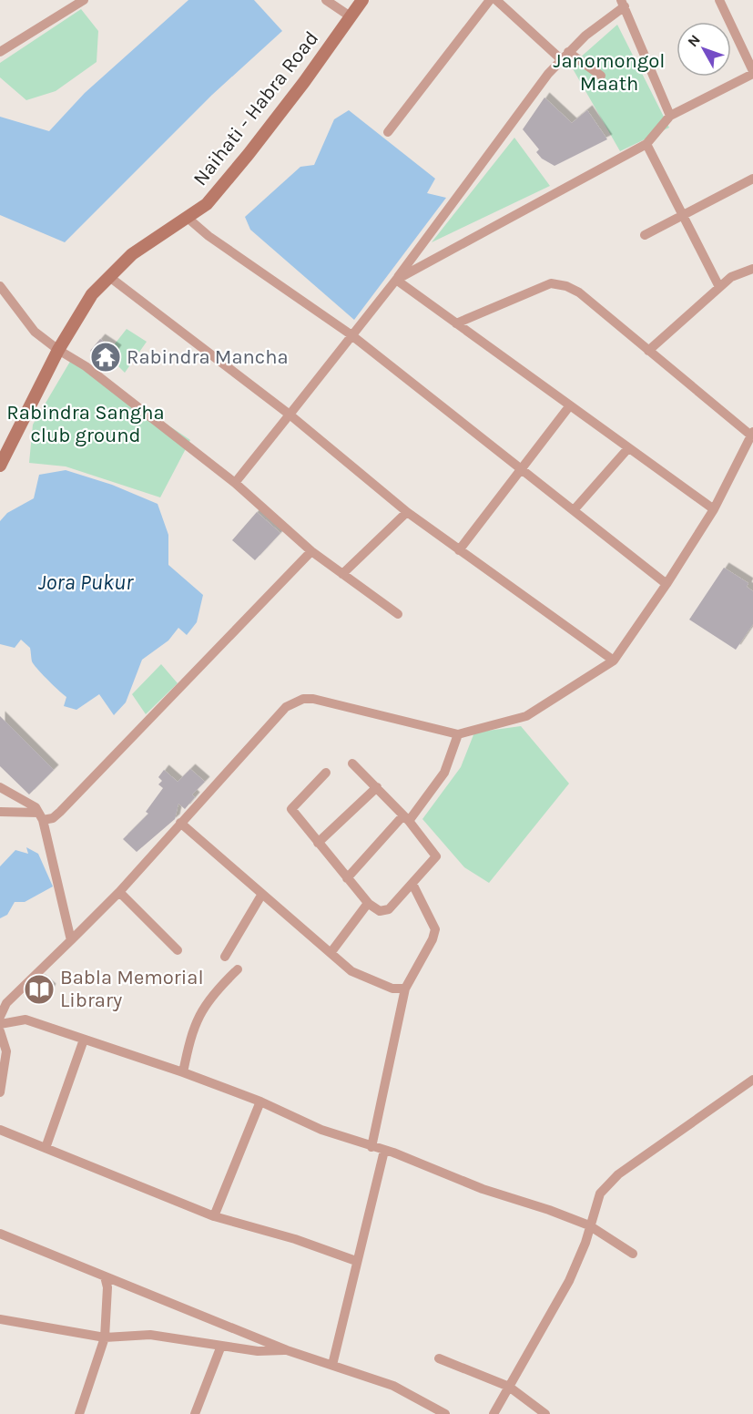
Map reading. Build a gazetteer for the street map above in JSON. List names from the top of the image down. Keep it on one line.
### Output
{"streets":{"main road":["Naihati - Habra Road"]},"water":["Jora Pukur"],"parks":["Janomongol Maath","Rabindra Sangha club ground"],"places":{"temple":["Rabindra Mancha"],"library":["Babla Memorial Library"]},"north":"top left"}
